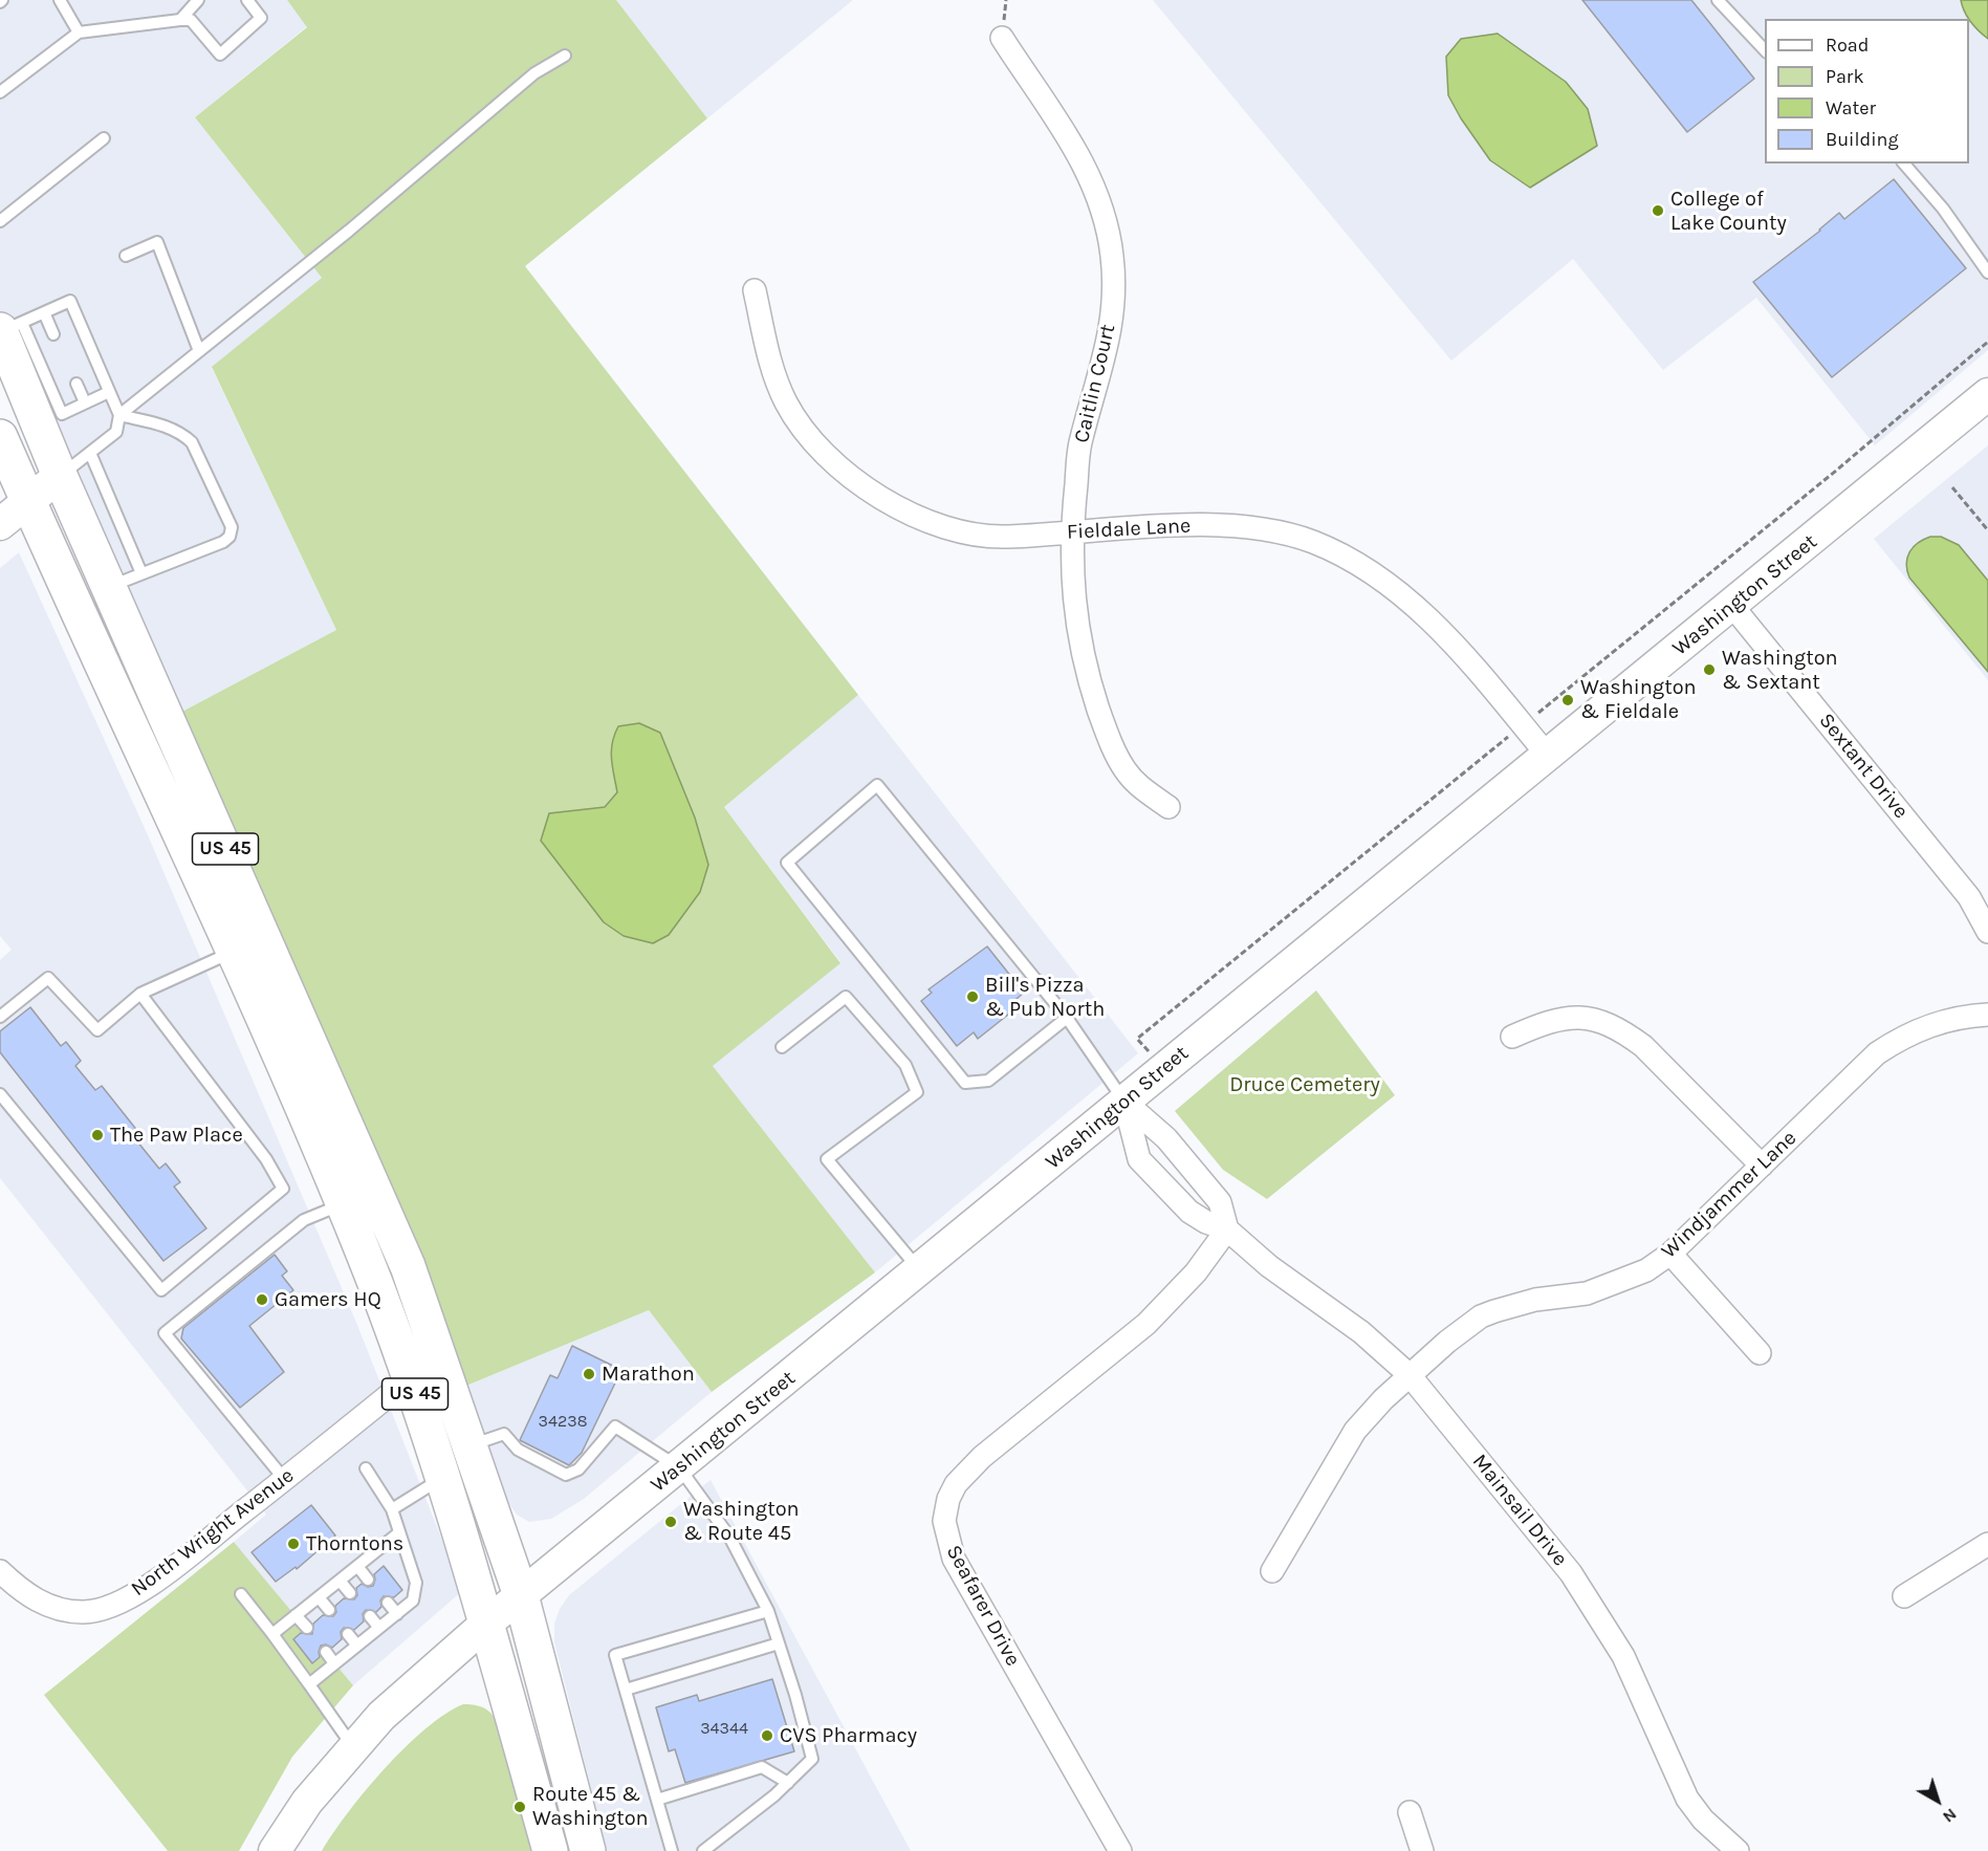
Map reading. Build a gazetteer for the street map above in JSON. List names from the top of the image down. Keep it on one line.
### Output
{"streets":{"main road":["Washington Street","US 45"],"street":["Caitlin Court","Fieldale Lane","Sextant Drive","Windjammer Lane","Mainsail Drive","North Wright Avenue","Seafarer Drive"]},"crossings":[["Caitlin Court","Fieldale Lane"],["Fieldale Lane","Washington Street"],["Washington Street","Sextant Drive"],["Washington Street","US 45"],["Washington Street","Mainsail Drive"],["US 45","North Wright Avenue"],["Windjammer Lane","Mainsail Drive"],["Mainsail Drive","Seafarer Drive"]],"parks":["Druce Cemetery"],"places":["College of Lake County","Washington & Sextant","Washington & Fieldale","Bill's Pizza & Pub North","The Paw Place","Gamers HQ","Marathon","Washington & Route 45","Thorntons","CVS Pharmacy","Route 45 & Washington"],"house_numbers":["34238","34344"],"legend":["Road","Park","Water","Building"],"north":"bottom right"}
